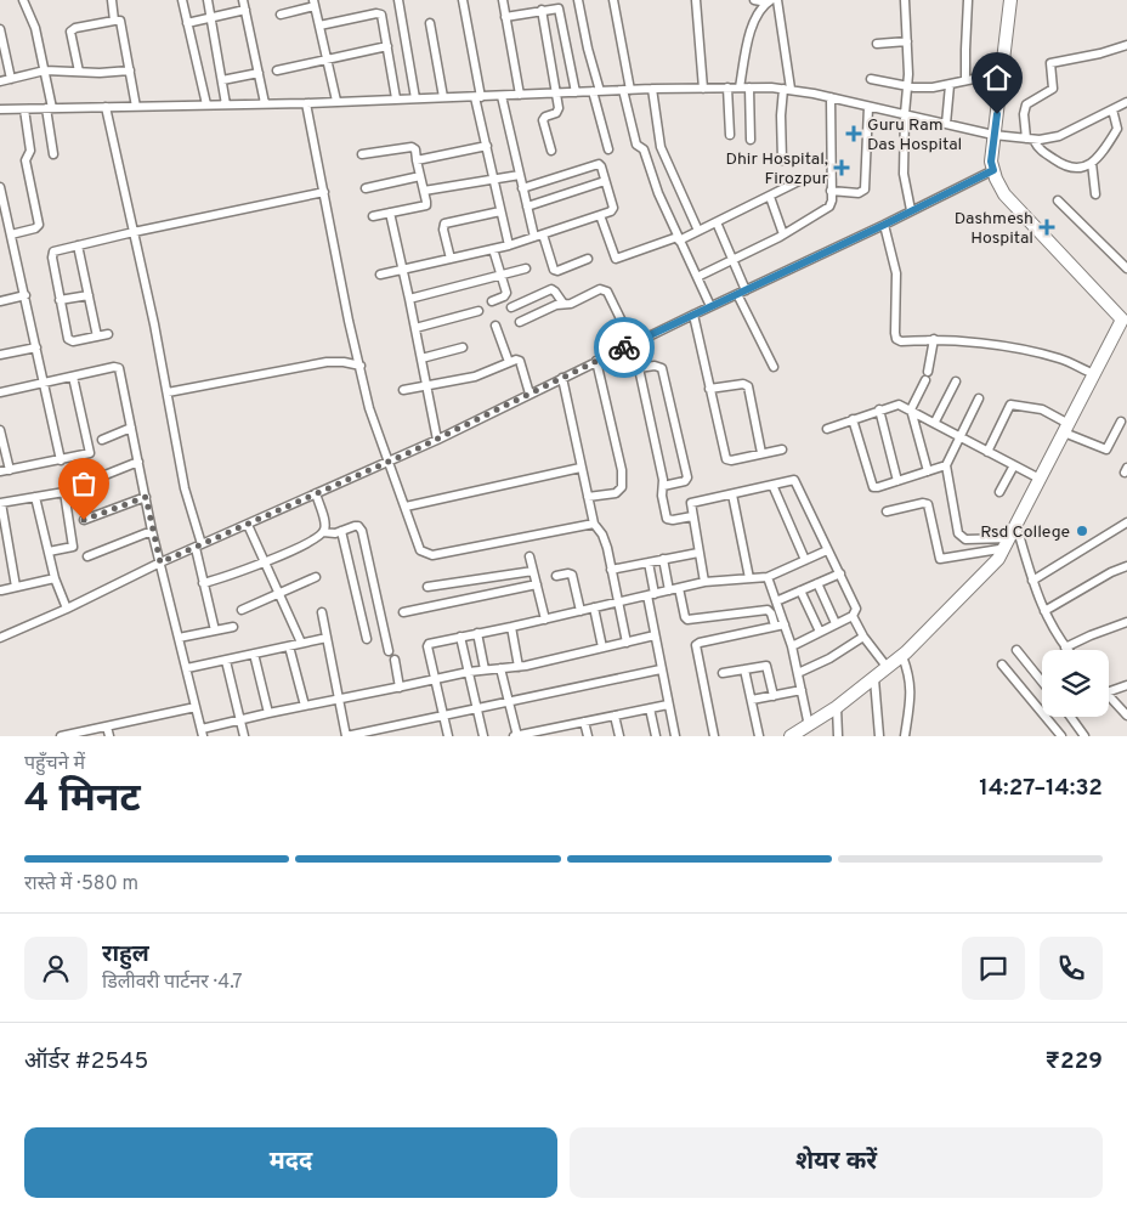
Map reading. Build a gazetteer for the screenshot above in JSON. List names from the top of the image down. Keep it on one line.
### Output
{"places":{"health":["Guru Ram Das Hospital","Dhir Hospital, Firozpur","Dashmesh Hospital"],"other":["Rsd College"]},"page":{"heading":["4 मिनट","पहुँचने में","14:27–14:32"],"panel":["राहुल","डिलीवरी पार्टनर · 4.7","ऑर्डर #2545","₹229"],"bar":"रास्ते में · 580 m","buttons":["मदद","शेयर करें"]}}
